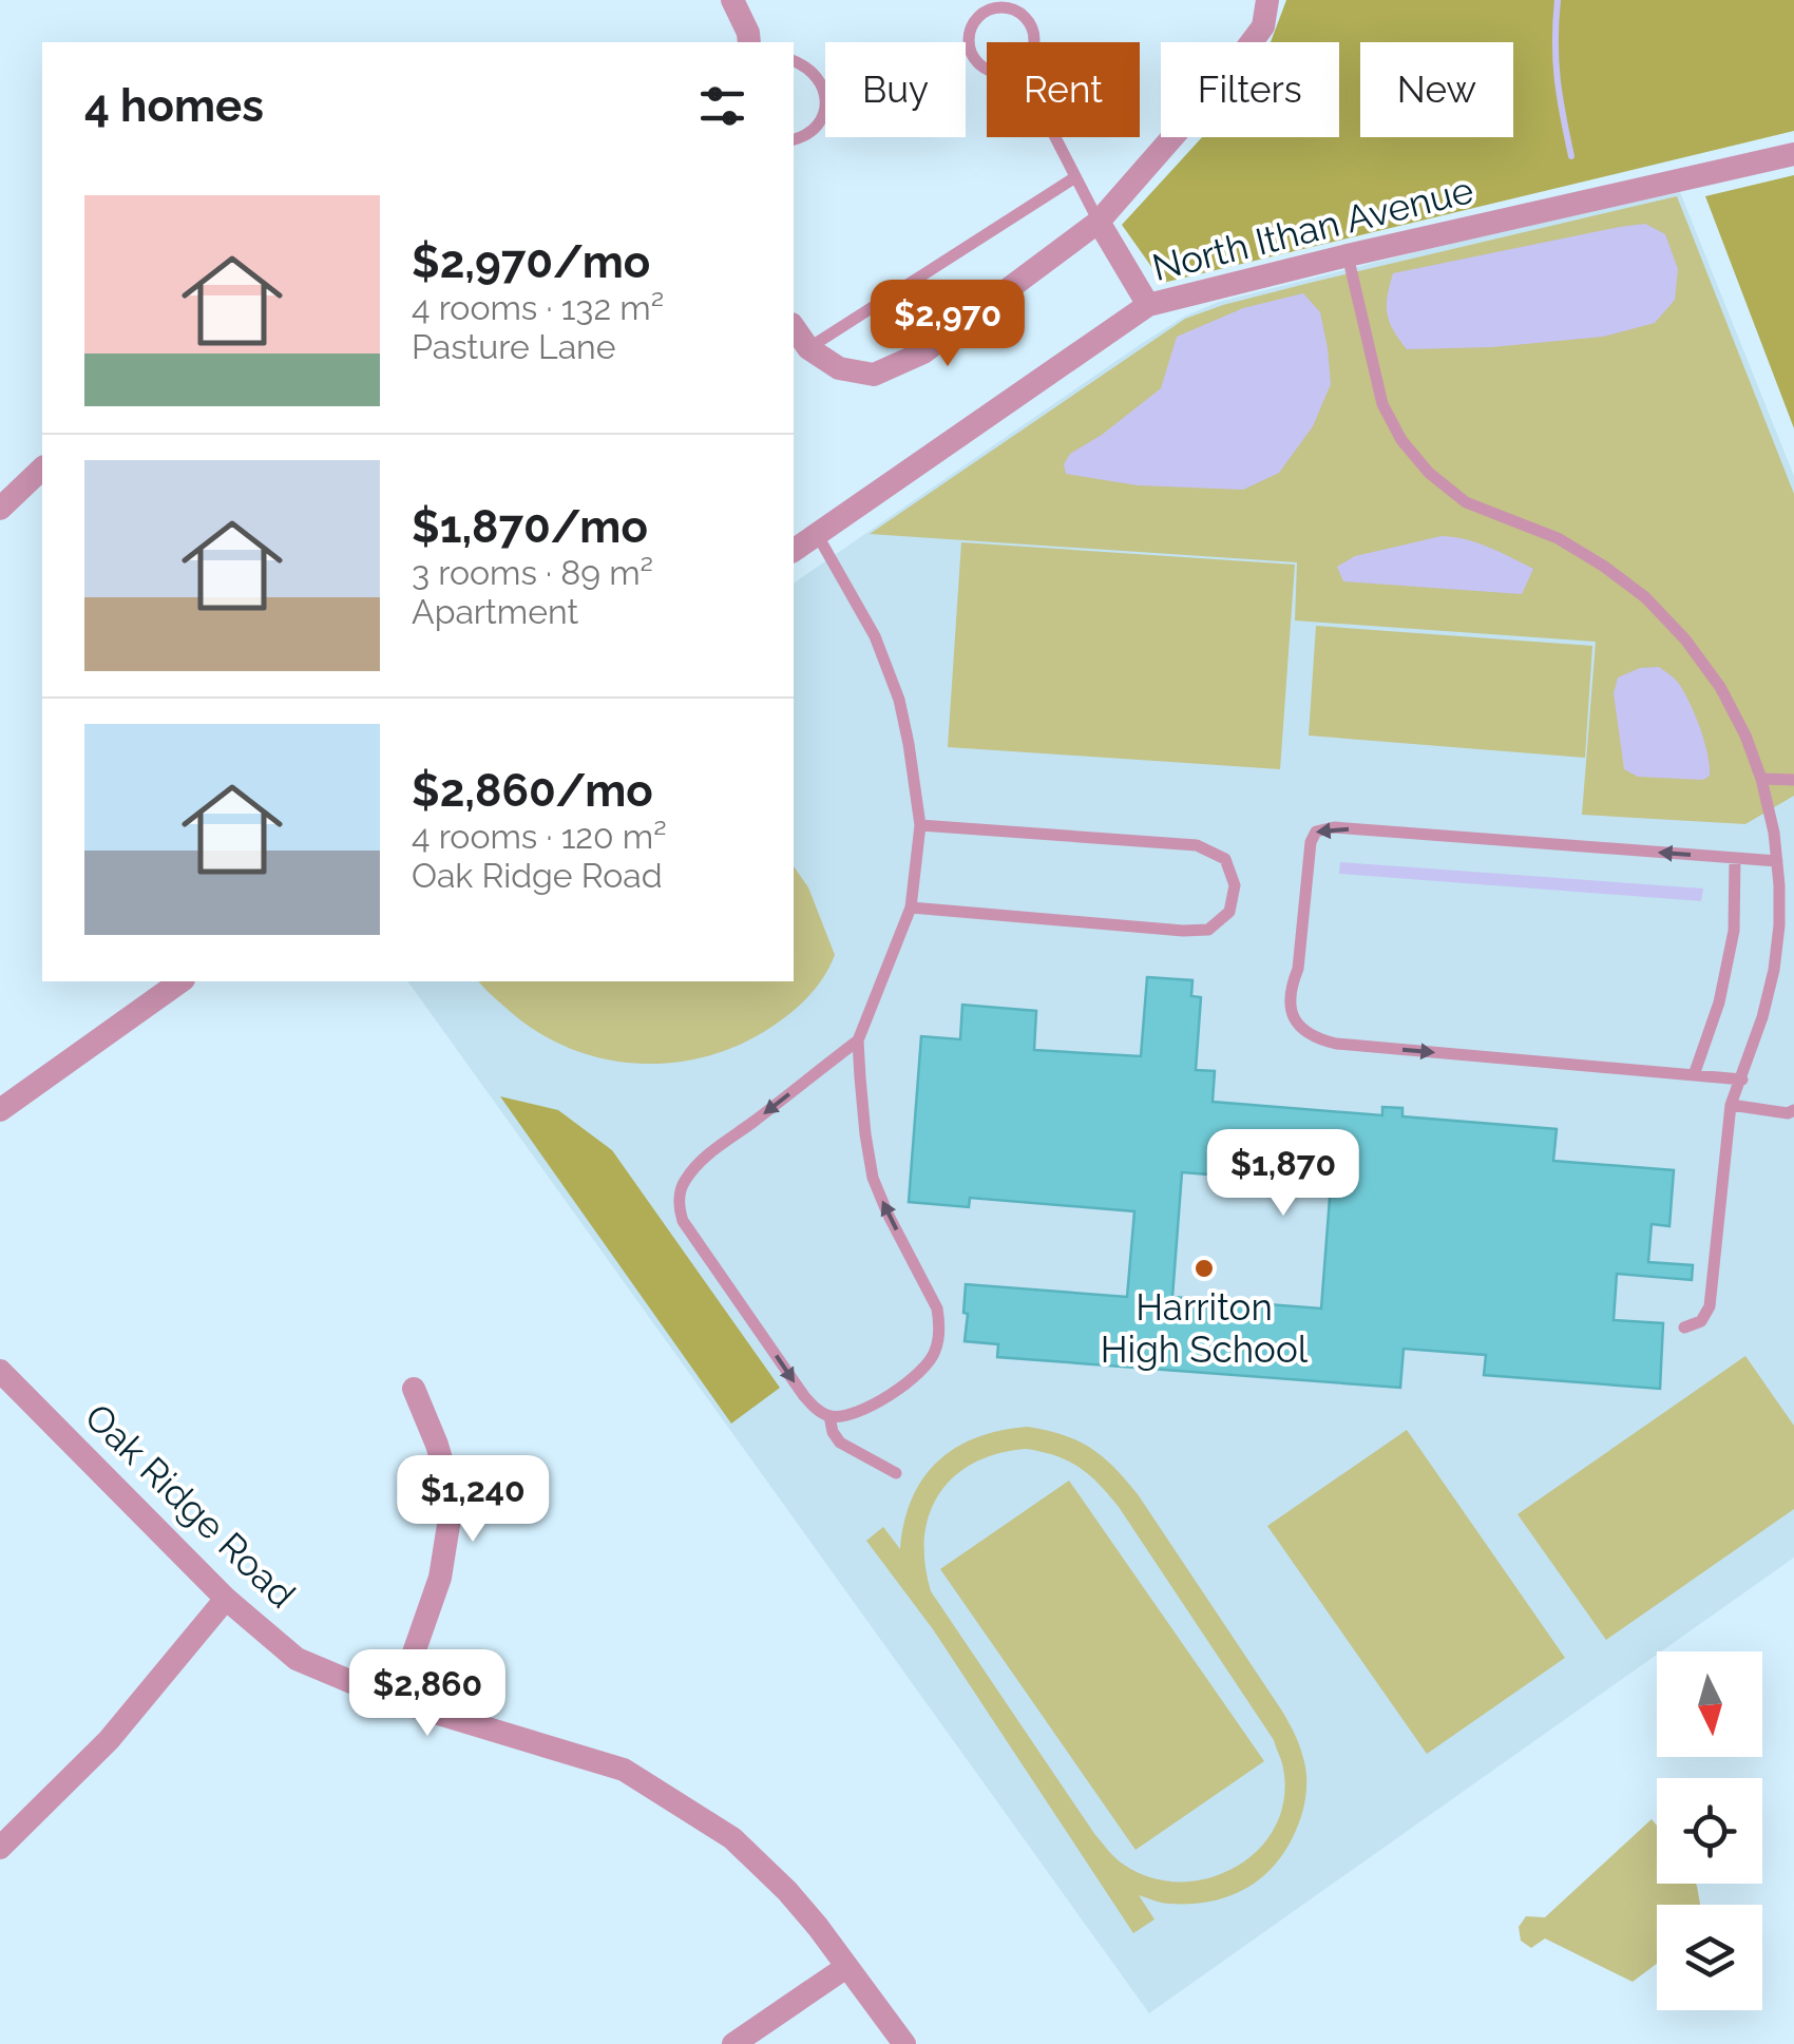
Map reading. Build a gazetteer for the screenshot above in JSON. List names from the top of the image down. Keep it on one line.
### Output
{"streets":{"street":["North Ithan Avenue","Oak Ridge Road"]},"places":["Harriton High School"],"north":"bottom","page":{"chip":["Buy","Rent","Filters","New"],"heading":"4 homes","list":[{"name":"$2,970/mo","note":"4 rooms · 132 m² · Pasture Lane"},{"name":"$1,870/mo","note":"3 rooms · 89 m² · Apartment"},{"name":"$2,860/mo","note":"4 rooms · 120 m² · Oak Ridge Road"}],"price":["$2,970","$1,870","$1,240","$2,860"]}}
